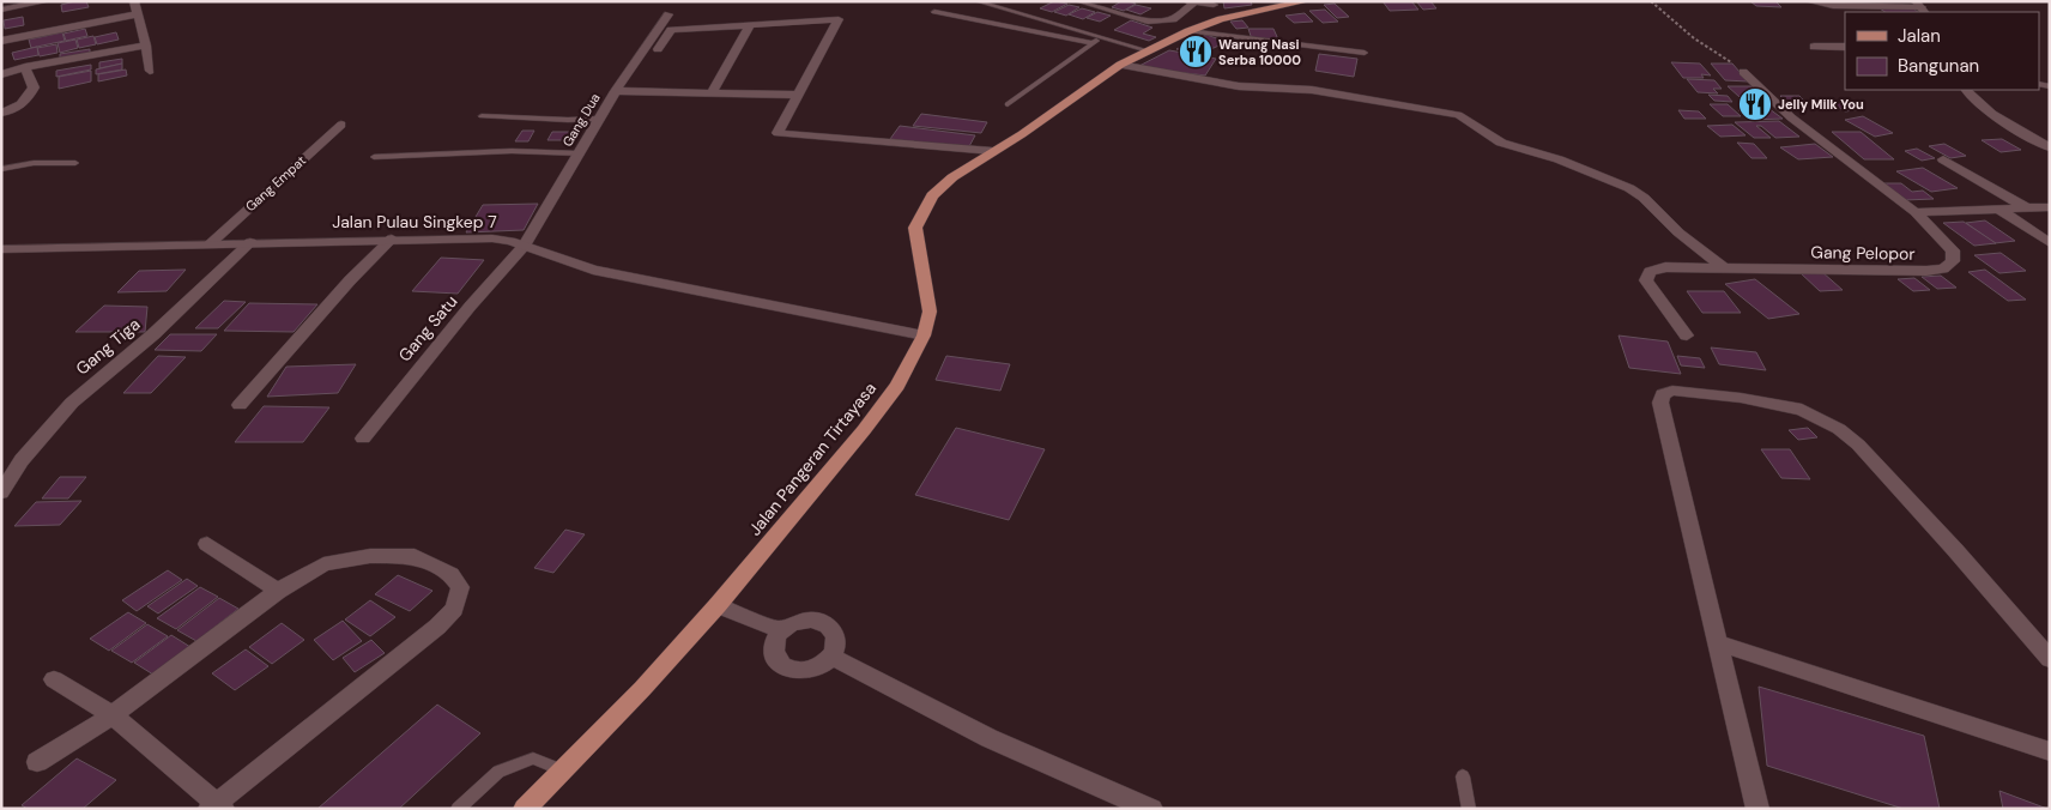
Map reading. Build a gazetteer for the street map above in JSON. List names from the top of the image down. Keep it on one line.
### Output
{"streets":{"main road":["Jalan Pangeran Tirtayasa"],"street":["Gang Dua","Gang Empat","Jalan Pulau Singkep 7","Gang Pelopor","Gang Satu","Gang Tiga"]},"crossings":[["Gang Dua","Jalan Pulau Singkep 7"],["Gang Dua","Gang Satu"],["Gang Empat","Jalan Pulau Singkep 7"],["Jalan Pulau Singkep 7","Gang Satu"],["Jalan Pulau Singkep 7","Gang Tiga"],["Jalan Pulau Singkep 7","Jalan Pangeran Tirtayasa"]],"places":{"restaurant":["Warung Nasi Serba 10000","Jelly Milk You"]},"legend":["Jalan","Bangunan"]}
